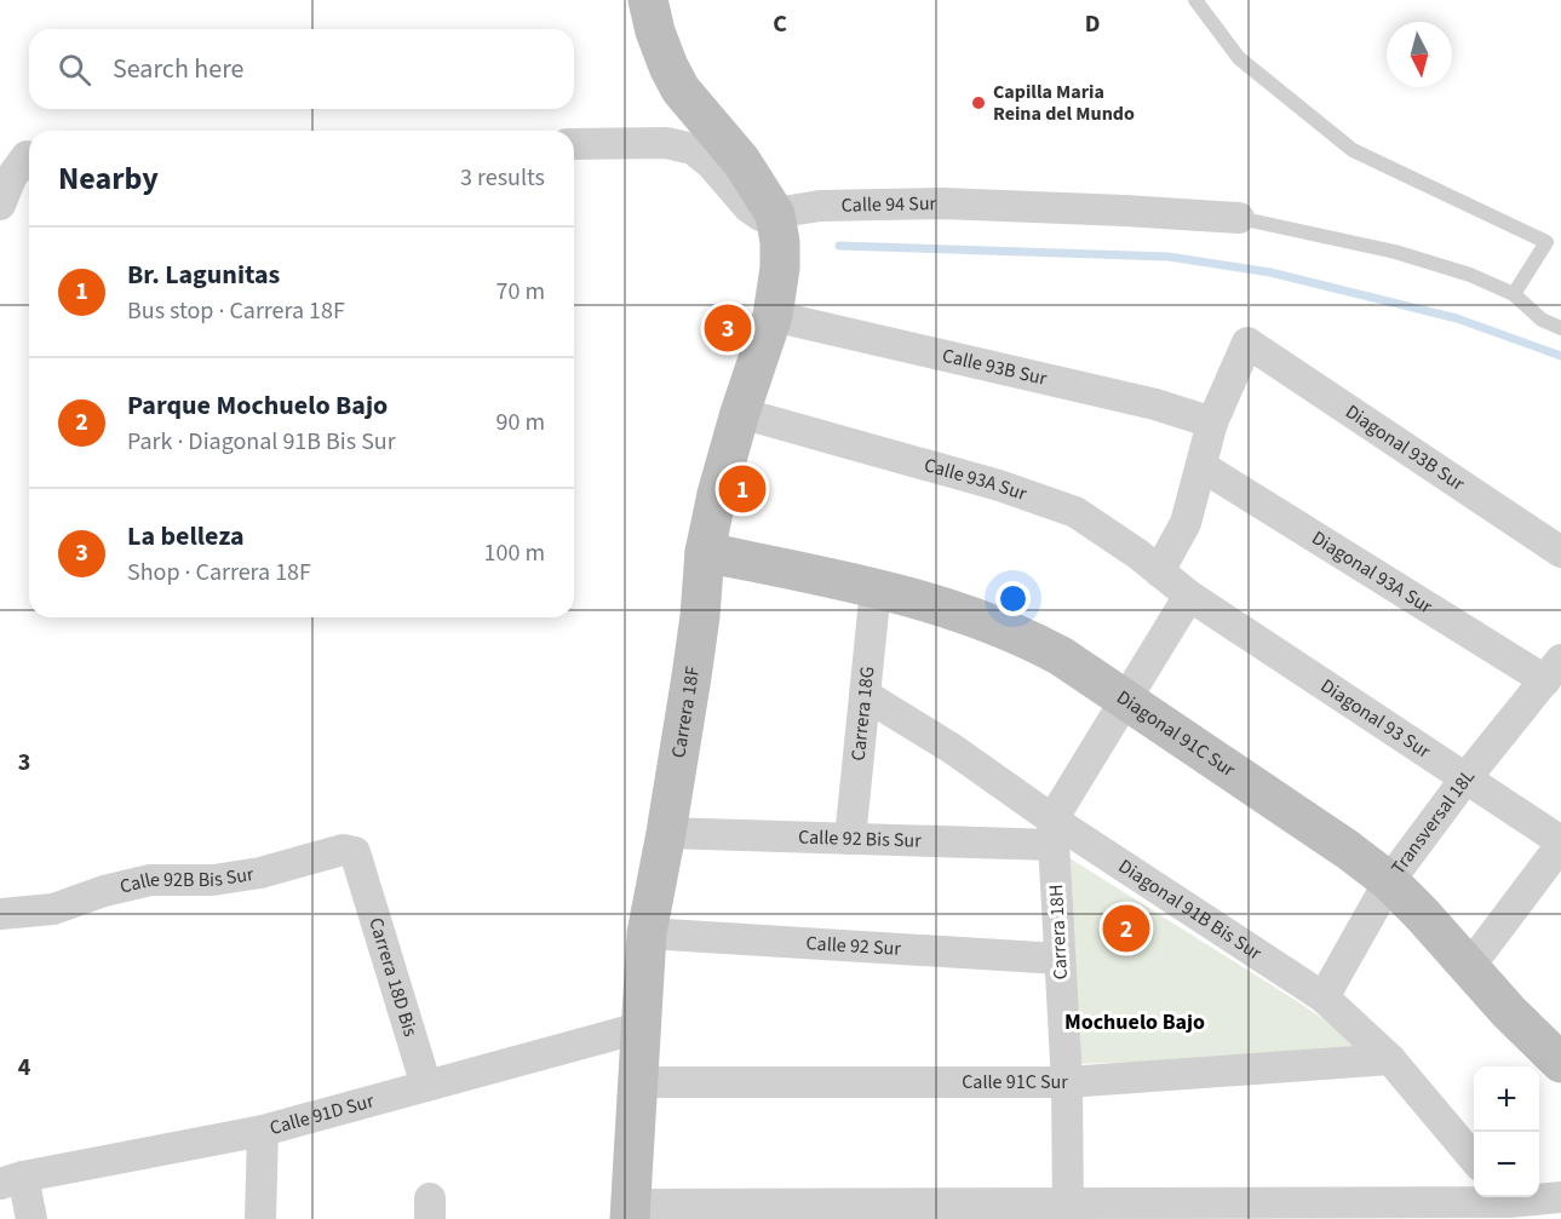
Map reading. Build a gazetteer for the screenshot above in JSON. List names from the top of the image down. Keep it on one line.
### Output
{"streets":{"street":["Calle 94 Sur","Calle 93B Sur","Diagonal 93B Sur","Calle 93A Sur","Diagonal 93A Sur","Carrera 18F","Carrera 18G","Diagonal 93 Sur","Diagonal 91C Sur","Transversal 18L","Calle 92 Bis Sur","Calle 92B Bis Sur","Diagonal 91B Bis Sur","Carrera 18H","Calle 92 Sur","Carrera 18D Bis","Calle 91C Sur","Calle 91D Sur"]},"crossings":[["Calle 94 Sur","Carrera 18F"],["Calle 93B Sur","Diagonal 93B Sur"],["Calle 93B Sur","Carrera 18F"],["Calle 93A Sur","Carrera 18F"],["Calle 93A Sur","Diagonal 93 Sur"],["Diagonal 93A Sur","Transversal 18L"],["Carrera 18F","Diagonal 91C Sur"],["Carrera 18F","Calle 92 Bis Sur"],["Carrera 18F","Calle 92 Sur"],["Carrera 18F","Calle 91C Sur"],["Carrera 18F","Calle 91D Sur"],["Carrera 18G","Diagonal 91C Sur"],["Carrera 18G","Calle 92 Bis Sur"],["Carrera 18G","Diagonal 91B Bis Sur"],["Diagonal 93 Sur","Transversal 18L"],["Diagonal 91C Sur","Transversal 18L"],["Transversal 18L","Diagonal 91B Bis Sur"],["Calle 92 Bis Sur","Diagonal 91B Bis Sur"],["Calle 92 Bis Sur","Carrera 18H"],["Calle 92B Bis Sur","Carrera 18D Bis"],["Diagonal 91B Bis Sur","Carrera 18H"],["Diagonal 91B Bis Sur","Calle 91C Sur"],["Carrera 18H","Calle 92 Sur"],["Carrera 18H","Calle 91C Sur"],["Carrera 18D Bis","Calle 91D Sur"]],"districts":["Mochuelo Bajo"],"places":["Capilla Maria Reina del Mundo"],"north":"bottom","page":{"search":"Search here","heading":["Nearby","3 results"],"list":[{"mark":"1","name":"Br. Lagunitas","note":"Bus stop · Carrera 18F","value":"70 m"},{"mark":"2","name":"Parque Mochuelo Bajo","note":"Park · Diagonal 91B Bis Sur","value":"90 m"},{"mark":"3","name":"La belleza","note":"Shop · Carrera 18F","value":"100 m"}],"pins":["3","1","2"],"map_buttons":["+","−"]},"grid":{"columns":["C","D"],"rows":["3","4"]}}
